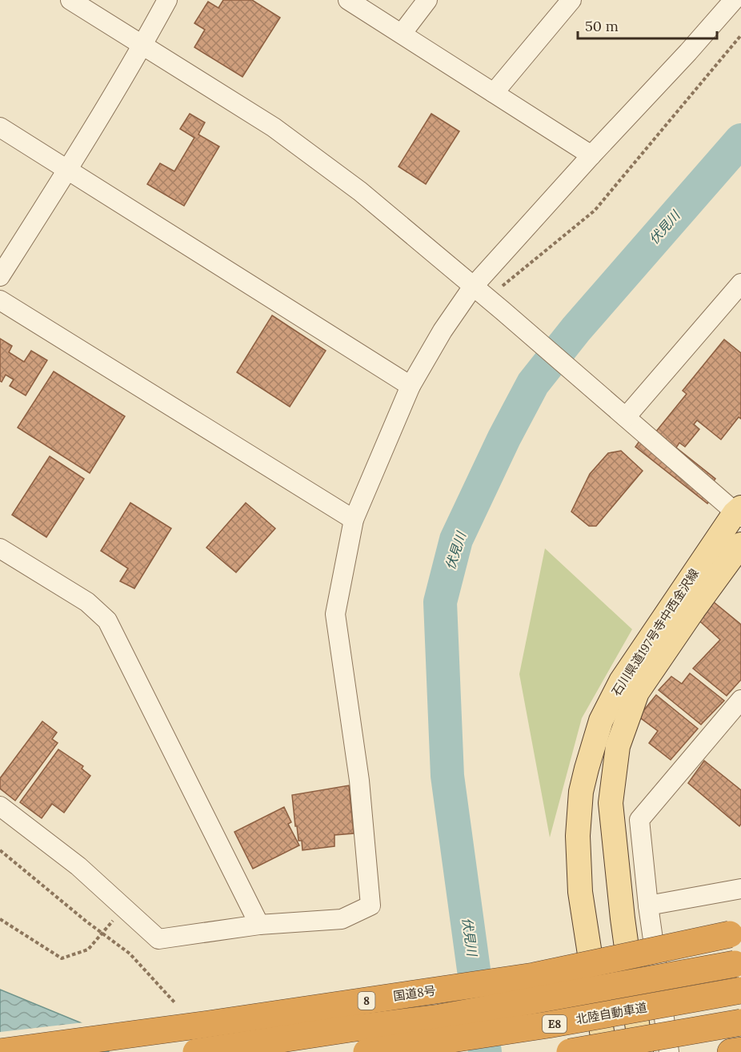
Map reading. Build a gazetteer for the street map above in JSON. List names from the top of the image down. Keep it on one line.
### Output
{"streets":{"highway":["国道8号","8","北陸自動車道","E8"],"main road":["石川県道197号寺中西金沢線"]},"water":["伏見川"],"scale_bar":"50 m"}
